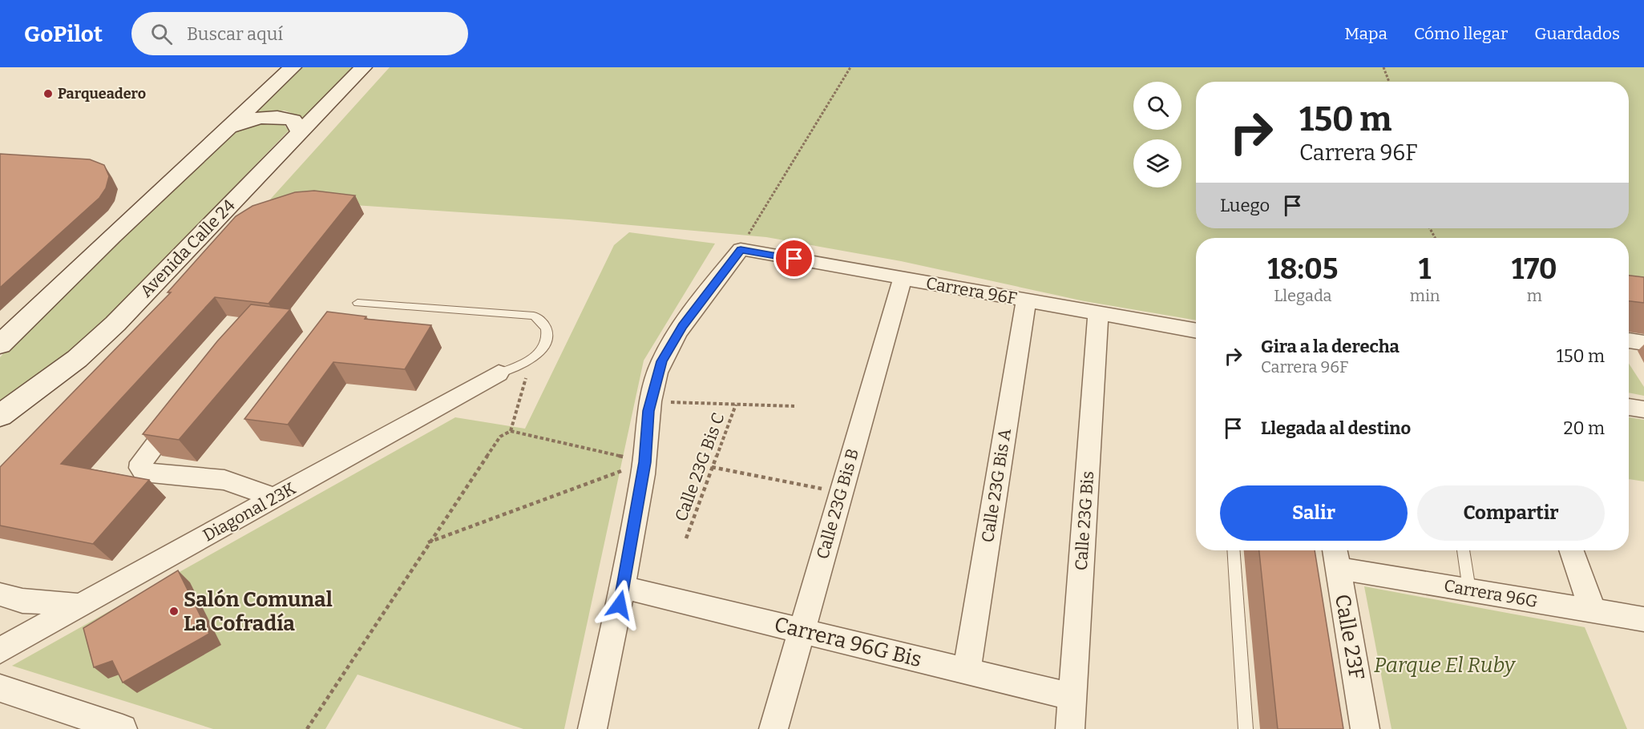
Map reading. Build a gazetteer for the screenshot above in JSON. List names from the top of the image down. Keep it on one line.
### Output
{"streets":{"main road":["Avenida Calle 24"],"street":["Carrera 96F","Calle 23G Bis A","Calle 23G Bis B","Diagonal 23K","Calle 23G Bis","Carrera 96G","Calle 23F","Carrera 96G Bis"],"path":["Calle 23G Bis C"]},"crossings":[["Carrera 96F","Calle 23G Bis A"],["Carrera 96F","Calle 23G Bis B"],["Carrera 96F","Calle 23G Bis"],["Calle 23G Bis A","Carrera 96G Bis"],["Calle 23G Bis B","Carrera 96G Bis"],["Calle 23G Bis","Carrera 96G Bis"],["Carrera 96G","Calle 23F"]],"parks":["Parque El Ruby"],"places":["Parqueadero","Salón Comunal La Cofradía"],"page":{"header":"GoPilot","search":"Buscar aquí","nav":["Mapa","Cómo llegar","Guardados"],"turn":["150 m","Carrera 96F"],"then":"Luego","eta":["18:05","Llegada","1","min","170","m"],"list":[{"name":"Gira a la derecha","note":"Carrera 96F","value":"150 m"},{"name":"Llegada al destino","value":"20 m"}],"buttons":["Salir","Compartir"]}}
